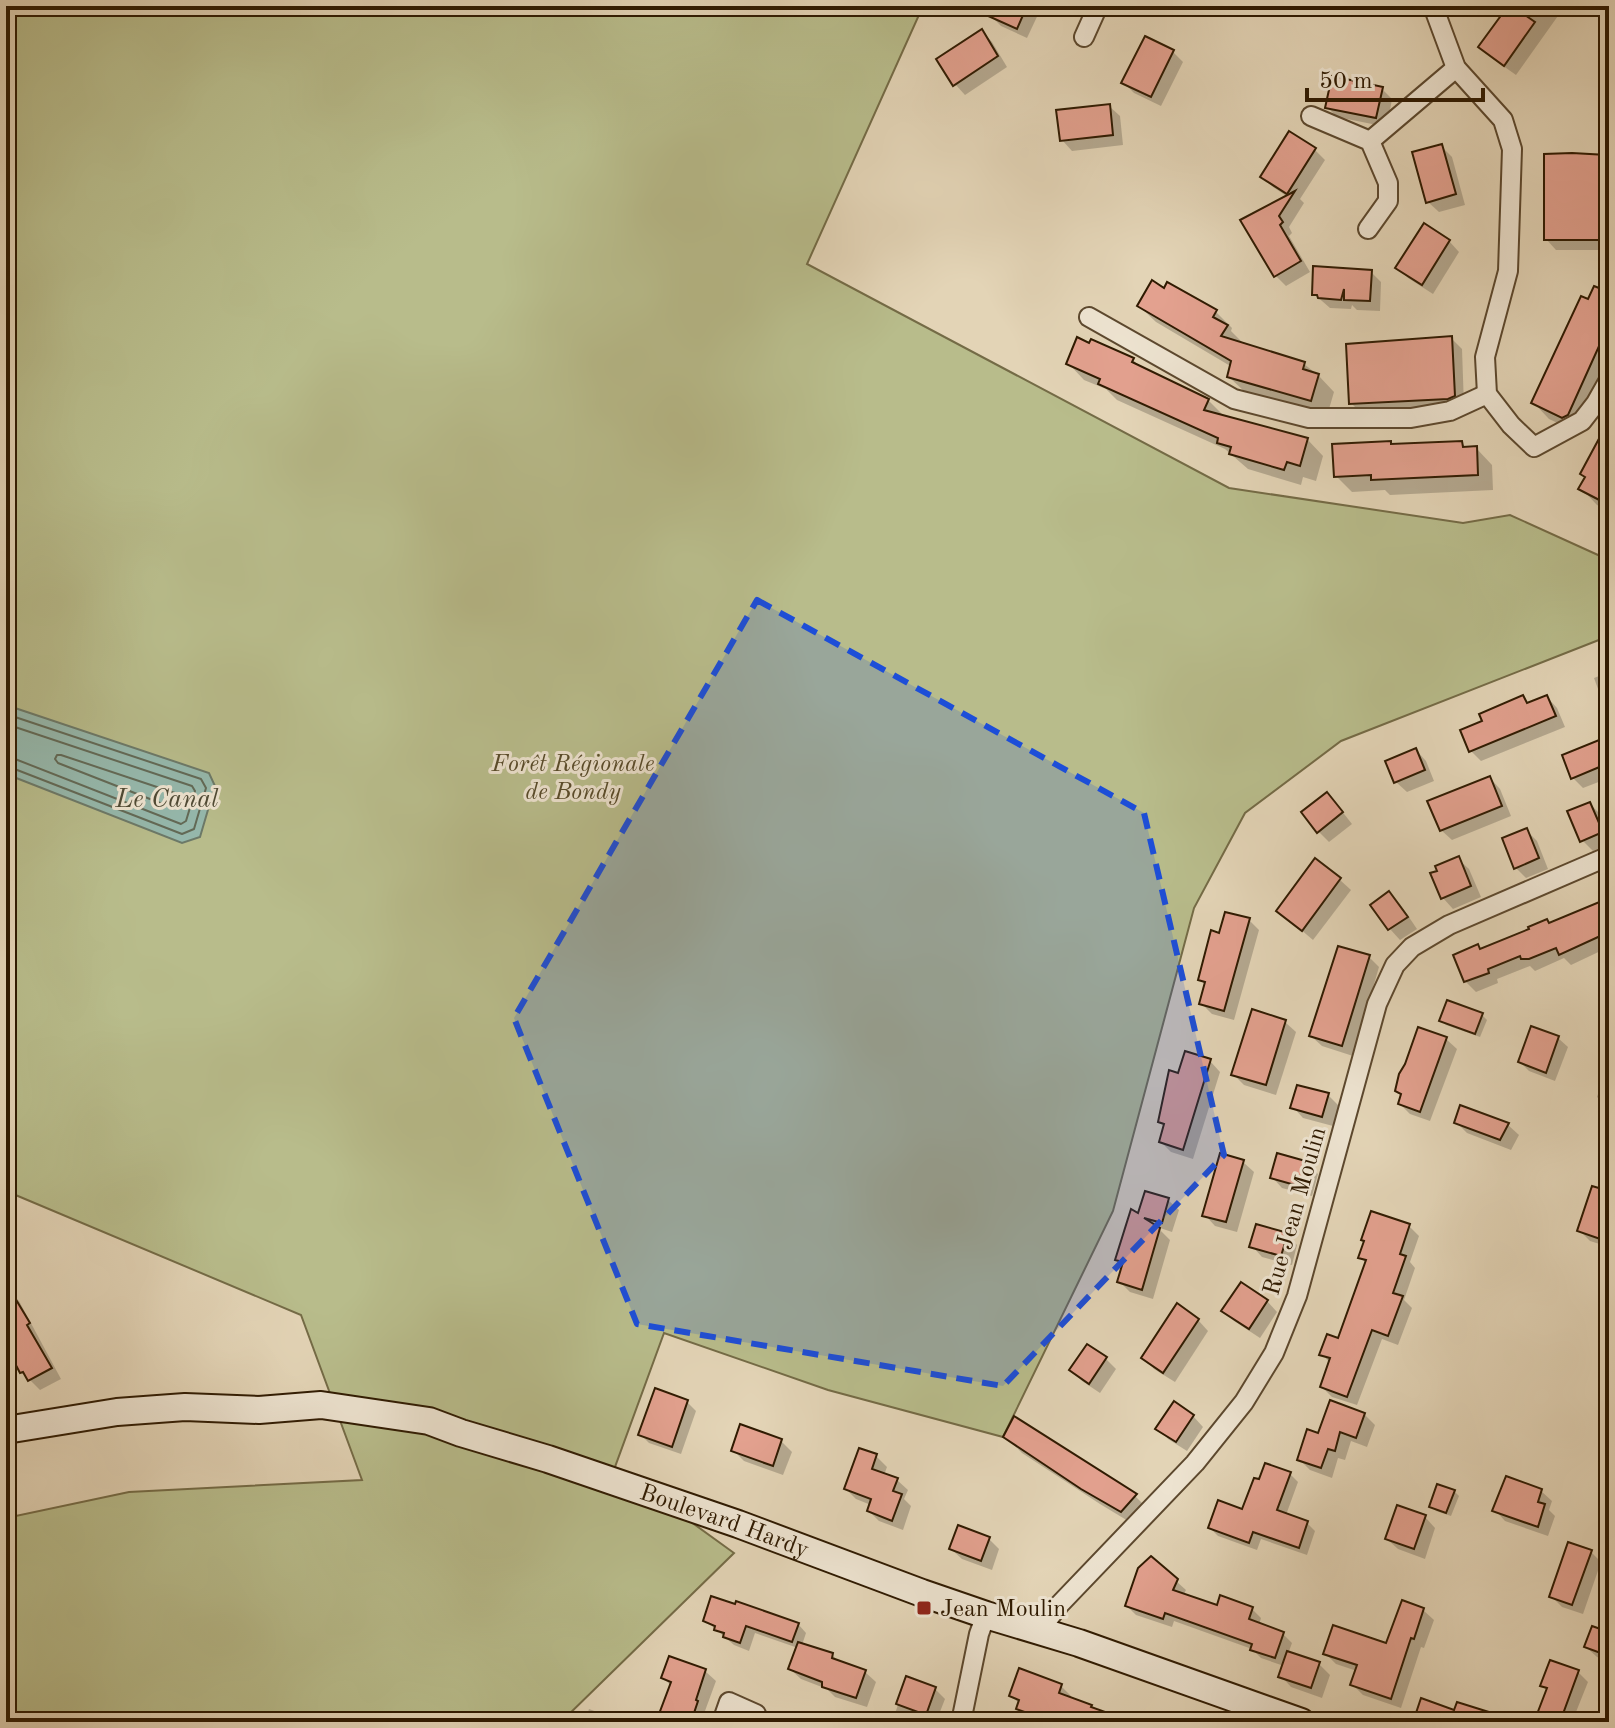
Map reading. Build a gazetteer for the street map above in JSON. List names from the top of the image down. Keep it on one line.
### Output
{"streets":{"street":["Rue Jean Moulin","Boulevard Hardy"]},"crossings":[["Rue Jean Moulin","Boulevard Hardy"]],"water":["Le Canal"],"parks":["Forêt Régionale de Bondy"],"places":{"transit":["Jean Moulin"]},"scale_bar":"50 m"}
